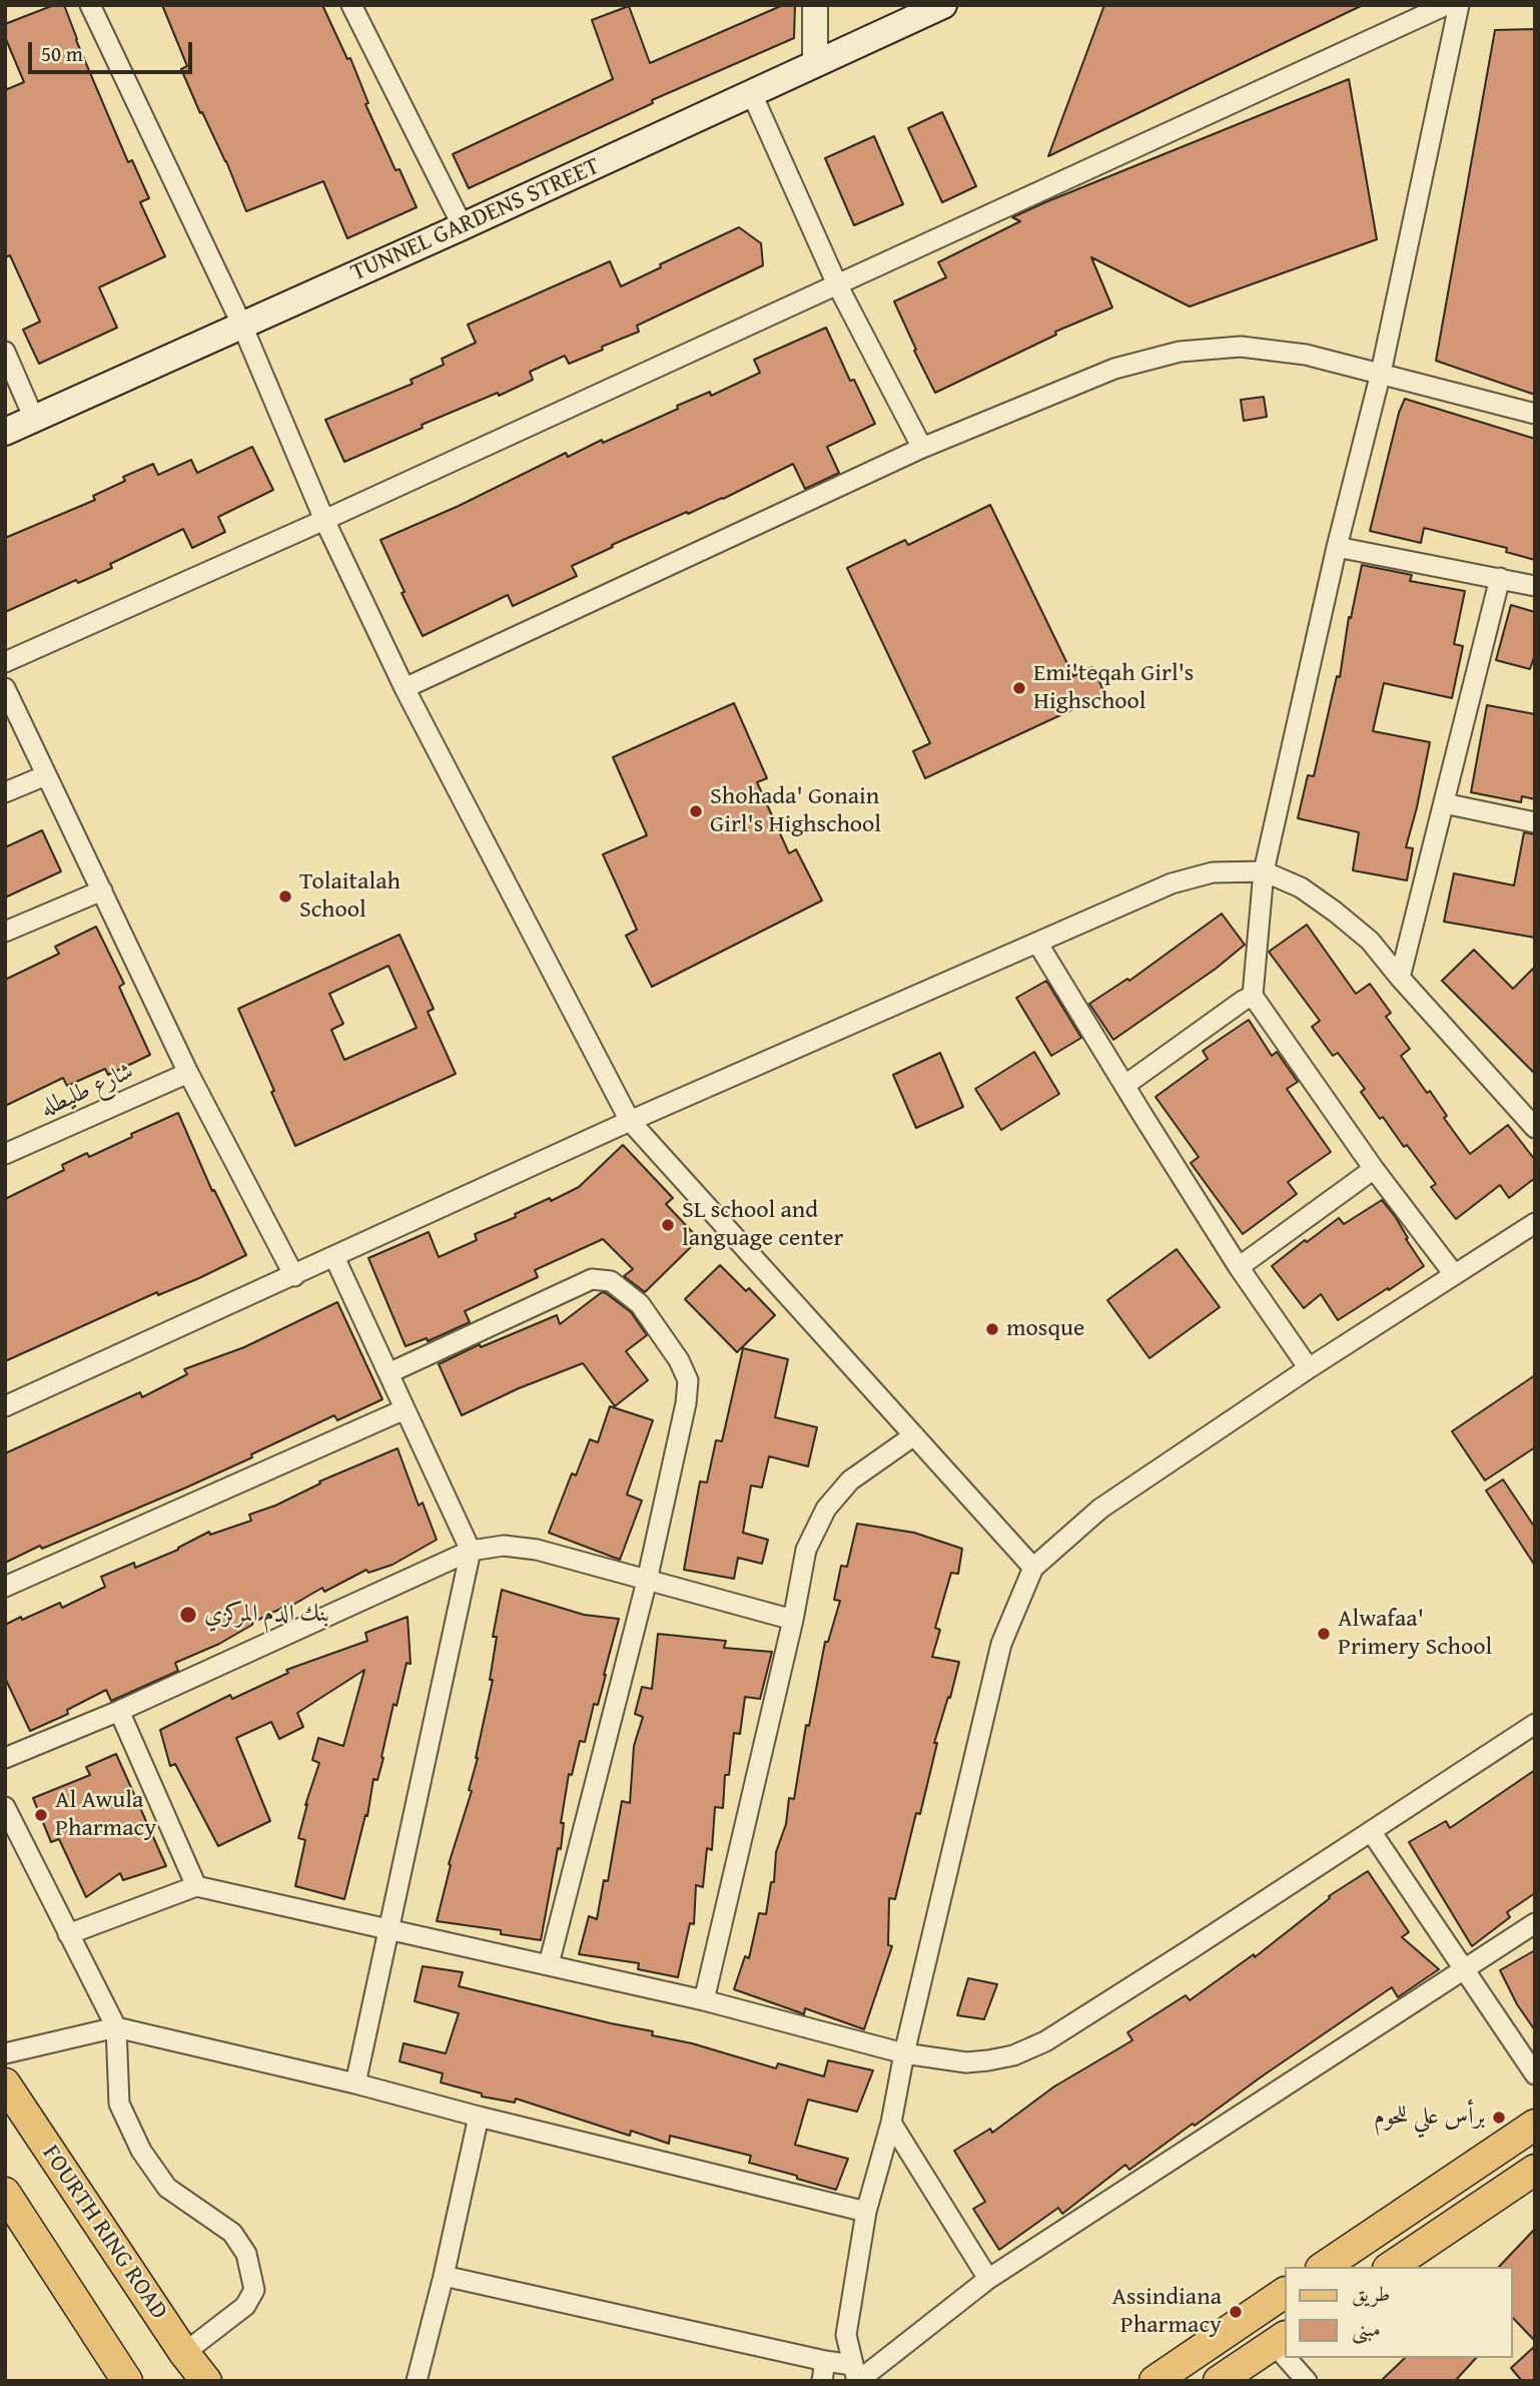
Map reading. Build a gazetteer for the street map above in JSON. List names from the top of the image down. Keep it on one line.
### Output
{"streets":{"main road":["TUNNEL GARDENS STREET","FOURTH RING ROAD"],"street":["شارع طليطله"]},"places":["Emi'teqah Girl's Highschool","Shohada' Gonain Girl's Highschool","Tolaitalah School","SL school and language center","mosque","بنك الدم المركزي","Alwafaa' Primery School","Al Awula Pharmacy","برأس علي للحوم","Assindiana Pharmacy"],"legend":["طريق","مبنى"],"scale_bar":"50 m"}
